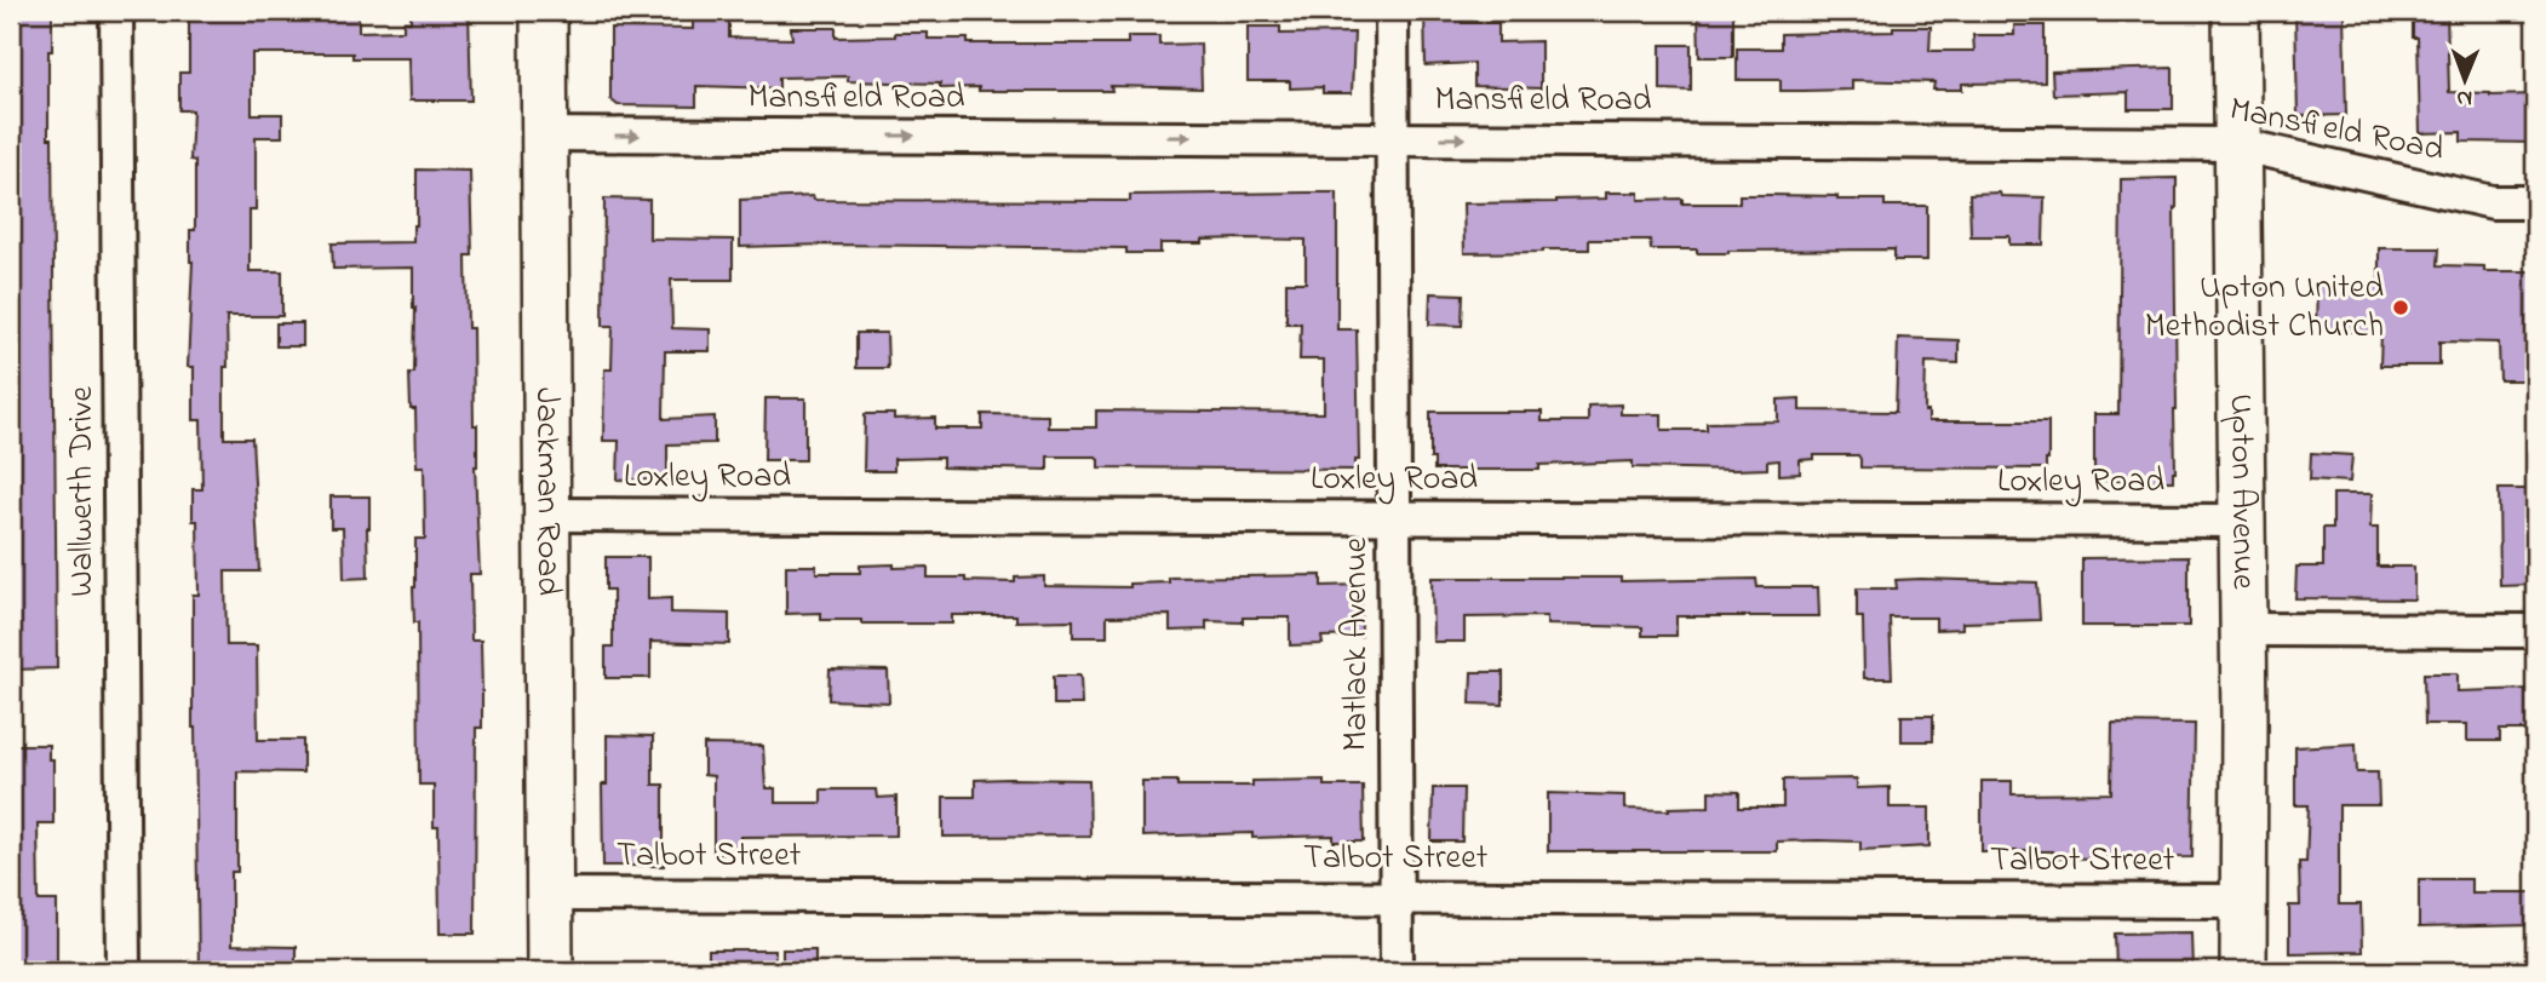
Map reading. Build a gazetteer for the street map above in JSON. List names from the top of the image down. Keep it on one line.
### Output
{"streets":{"street":["Mansfield Road","Loxley Road","Wallwerth Drive","Jackman Road","Upton Avenue","Matlack Avenue","Talbot Street"]},"crossings":[["Mansfield Road","Jackman Road"],["Mansfield Road","Upton Avenue"],["Mansfield Road","Matlack Avenue"],["Loxley Road","Jackman Road"],["Loxley Road","Upton Avenue"],["Loxley Road","Matlack Avenue"],["Jackman Road","Talbot Street"],["Upton Avenue","Talbot Street"],["Matlack Avenue","Talbot Street"]],"one_way":["Mansfield Road"],"places":["Upton United Methodist Church"],"north":"bottom"}
